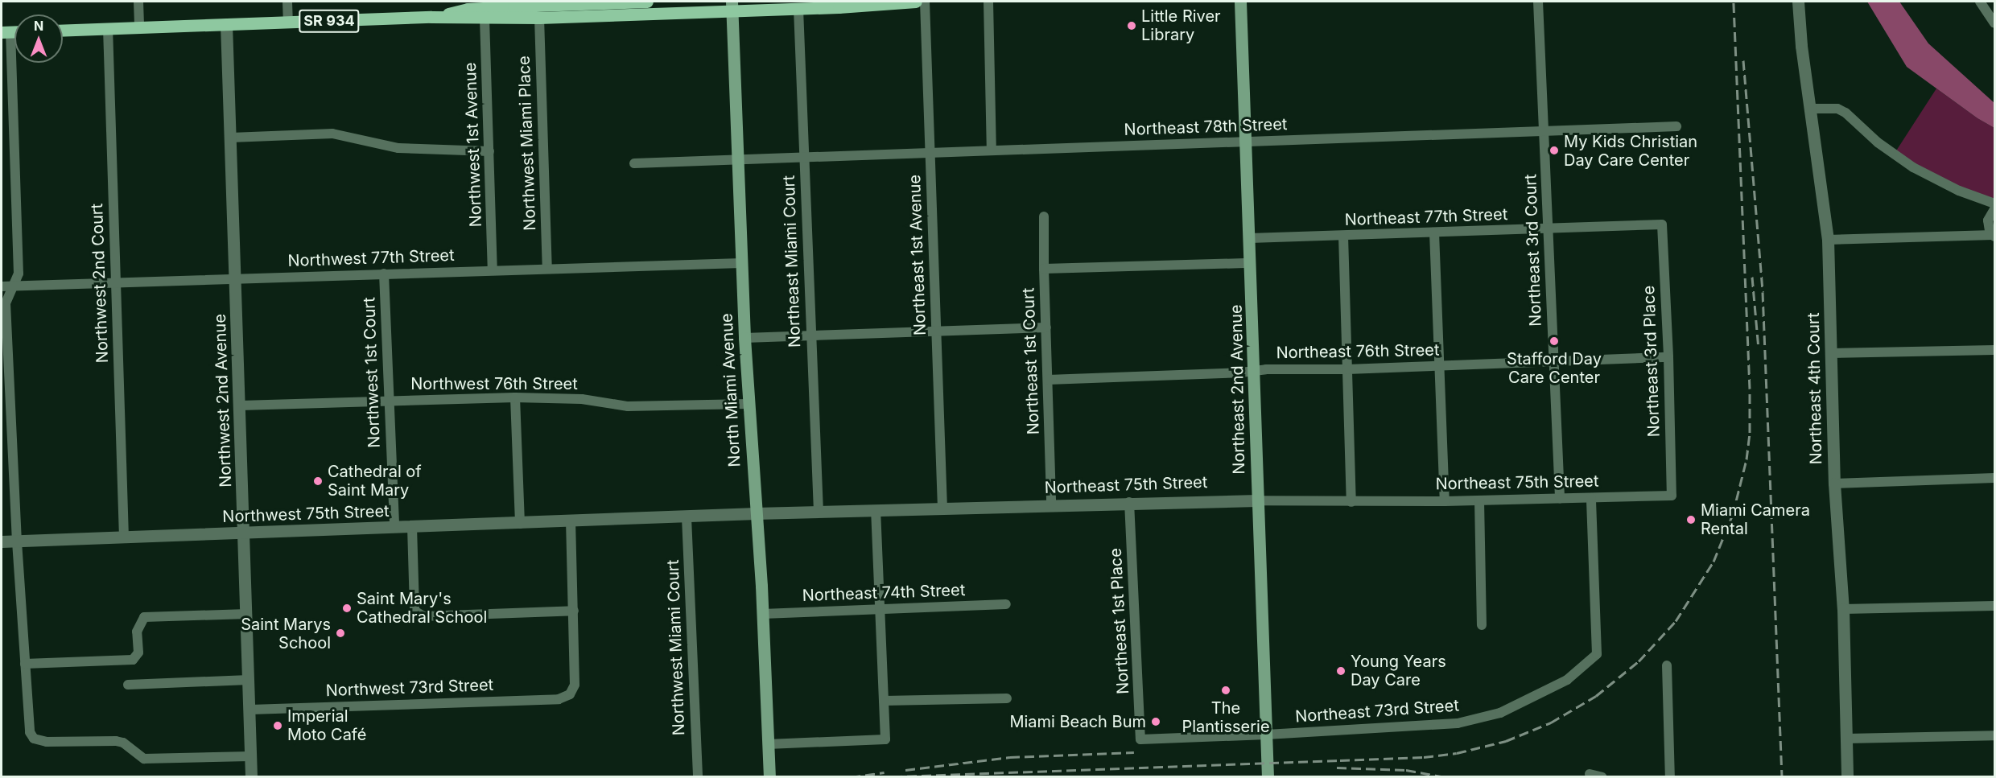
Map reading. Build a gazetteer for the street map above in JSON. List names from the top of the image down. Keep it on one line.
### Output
{"streets":{"main road":["SR 934","Northeast 2nd Avenue","North Miami Avenue"],"street":["Northeast 78th Street","Northwest Miami Place","Northwest 1st Avenue","Northeast 77th Street","Northeast 3rd Court","Northeast 1st Avenue","Northwest 77th Street","Northeast Miami Court","Northwest 2nd Court","Northeast 76th Street","Northeast 1st Court","Northeast 3rd Place","Northwest 1st Court","Northwest 76th Street","Northeast 4th Court","Northwest 2nd Avenue","Northeast 75th Street","Northwest 75th Street","Northeast 74th Street","Northeast 1st Place","Northwest Miami Court","Northwest 73rd Street","Northeast 73rd Street"]},"crossings":[["SR 934","Northwest Miami Place"],["SR 934","Northwest 1st Avenue"],["SR 934","Northeast Miami Court"],["SR 934","Northwest 2nd Court"],["SR 934","North Miami Avenue"],["SR 934","Northwest 2nd Avenue"],["Northeast 78th Street","Northeast 3rd Court"],["Northeast 78th Street","Northeast 1st Avenue"],["Northeast 78th Street","Northeast Miami Court"],["Northeast 78th Street","Northeast 2nd Avenue"],["Northeast 78th Street","North Miami Avenue"],["Northwest Miami Place","Northwest 77th Street"],["Northwest 1st Avenue","Northwest 77th Street"],["Northeast 77th Street","Northeast 3rd Court"],["Northeast 77th Street","Northeast 3rd Place"],["Northeast 77th Street","Northeast 2nd Avenue"],["Northeast 3rd Court","Northeast 76th Street"],["Northeast 3rd Court","Northeast 75th Street"],["Northeast 1st Avenue","Northeast 75th Street"],["Northwest 77th Street","Northwest 2nd Court"],["Northwest 77th Street","Northwest 1st Court"],["Northwest 77th Street","North Miami Avenue"],["Northwest 77th Street","Northwest 2nd Avenue"],["Northeast Miami Court","Northeast 75th Street"],["Northwest 2nd Court","Northwest 75th Street"],["Northeast 76th Street","Northeast 1st Court"],["Northeast 76th Street","Northeast 3rd Place"],["Northeast 76th Street","Northeast 2nd Avenue"],["Northeast 1st Court","Northeast 75th Street"],["Northeast 3rd Place","Northeast 75th Street"],["Northwest 1st Court","Northwest 76th Street"],["Northwest 1st Court","Northwest 75th Street"],["Northwest 76th Street","North Miami Avenue"],["Northwest 76th Street","Northwest 2nd Avenue"],["Northeast 2nd Avenue","Northeast 75th Street"],["Northeast 2nd Avenue","Northeast 73rd Street"],["North Miami Avenue","Northeast 75th Street"],["North Miami Avenue","Northwest 75th Street"],["North Miami Avenue","Northeast 74th Street"],["Northwest 2nd Avenue","Northwest 75th Street"],["Northwest 2nd Avenue","Northwest 73rd Street"],["Northeast 75th Street","Northwest 75th Street"],["Northeast 75th Street","Northeast 1st Place"],["Northeast 75th Street","Northeast 73rd Street"],["Northwest 75th Street","Northwest Miami Court"],["Northeast 1st Place","Northeast 73rd Street"]],"places":["Little River Library","My Kids Christian Day Care Center","Stafford Day Care Center","Cathedral of Saint Mary","Miami Camera Rental","Saint Mary's Cathedral School","Saint Marys School","Young Years Day Care","The Plantisserie","Miami Beach Bum","Imperial Moto Café"],"north":"top"}
